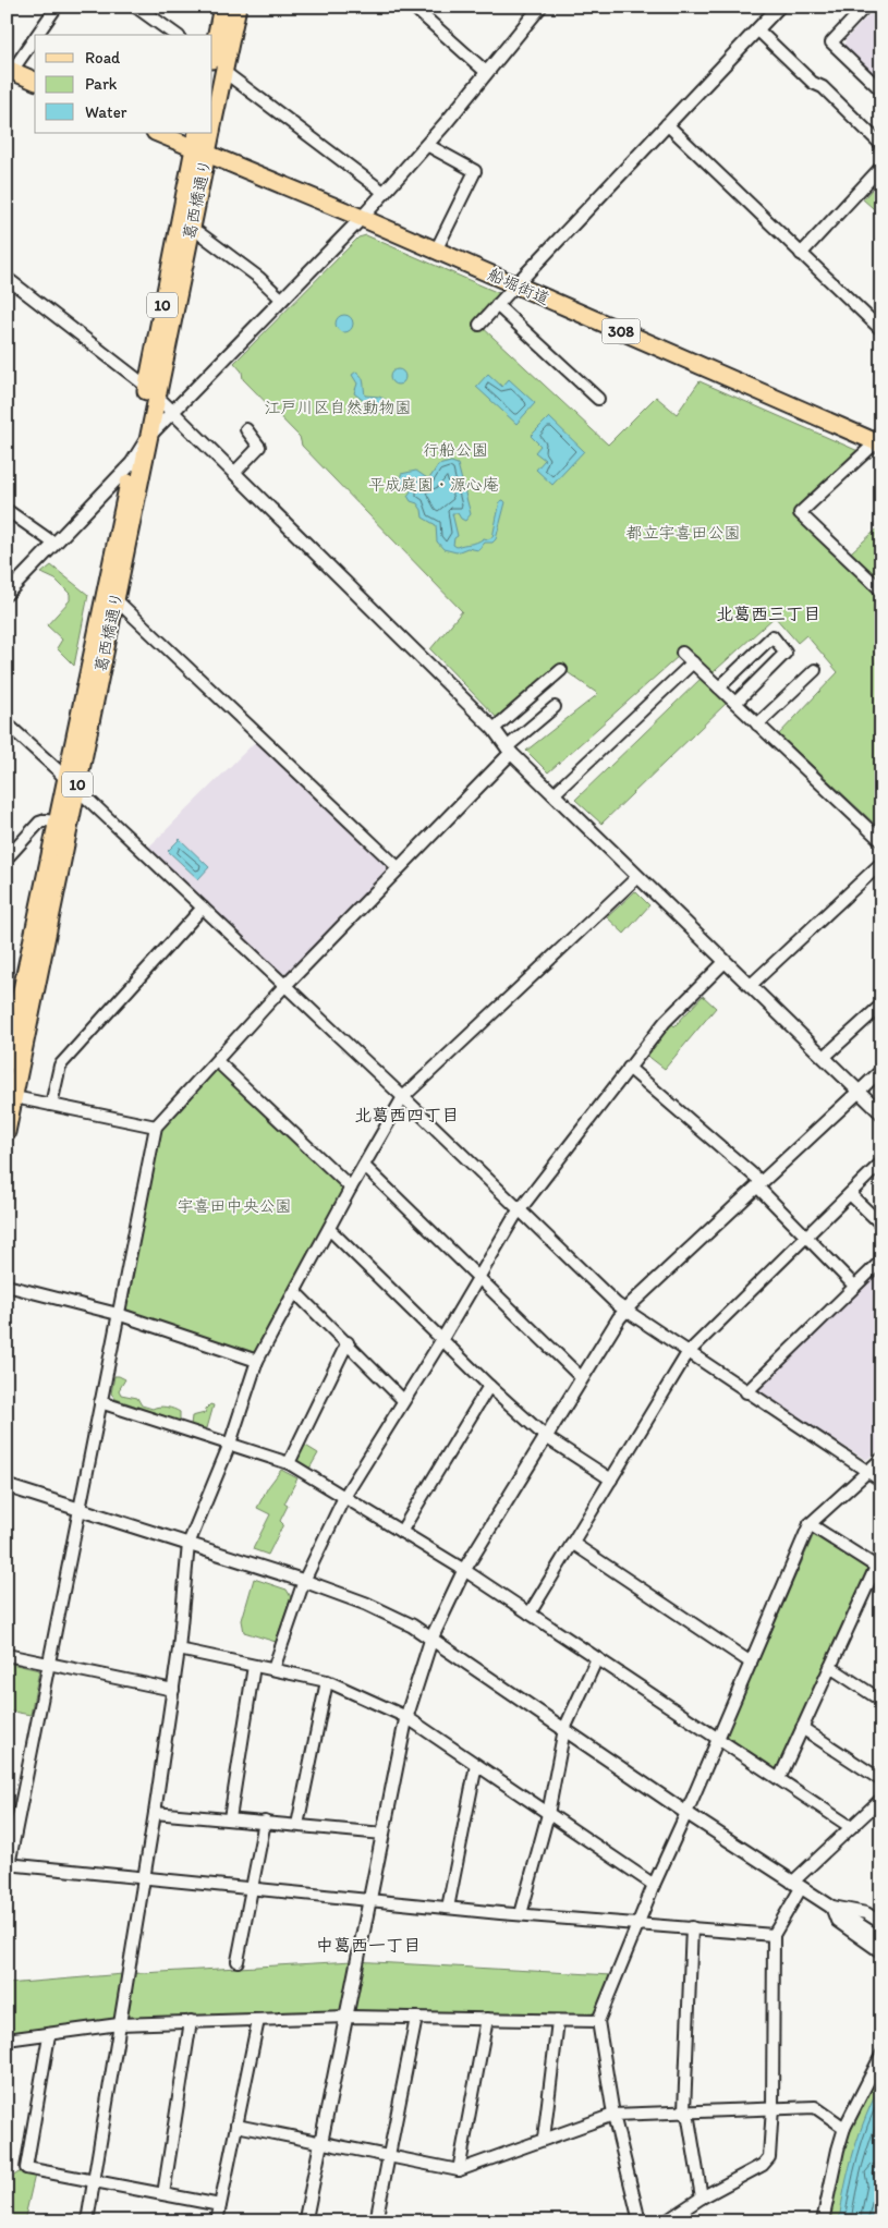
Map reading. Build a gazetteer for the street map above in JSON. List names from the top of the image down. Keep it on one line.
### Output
{"streets":{"main road":["葛西橋通り","船堀街道","10","308"]},"crossings":[["葛西橋通り","船堀街道"]],"districts":["北葛西三丁目","北葛西四丁目","中葛西一丁目"],"parks":["江戸川区自然動物園","行船公園","平成庭園・源心庵","都立宇喜田公園","宇喜田中央公園"],"legend":["Road","Park","Water"]}
